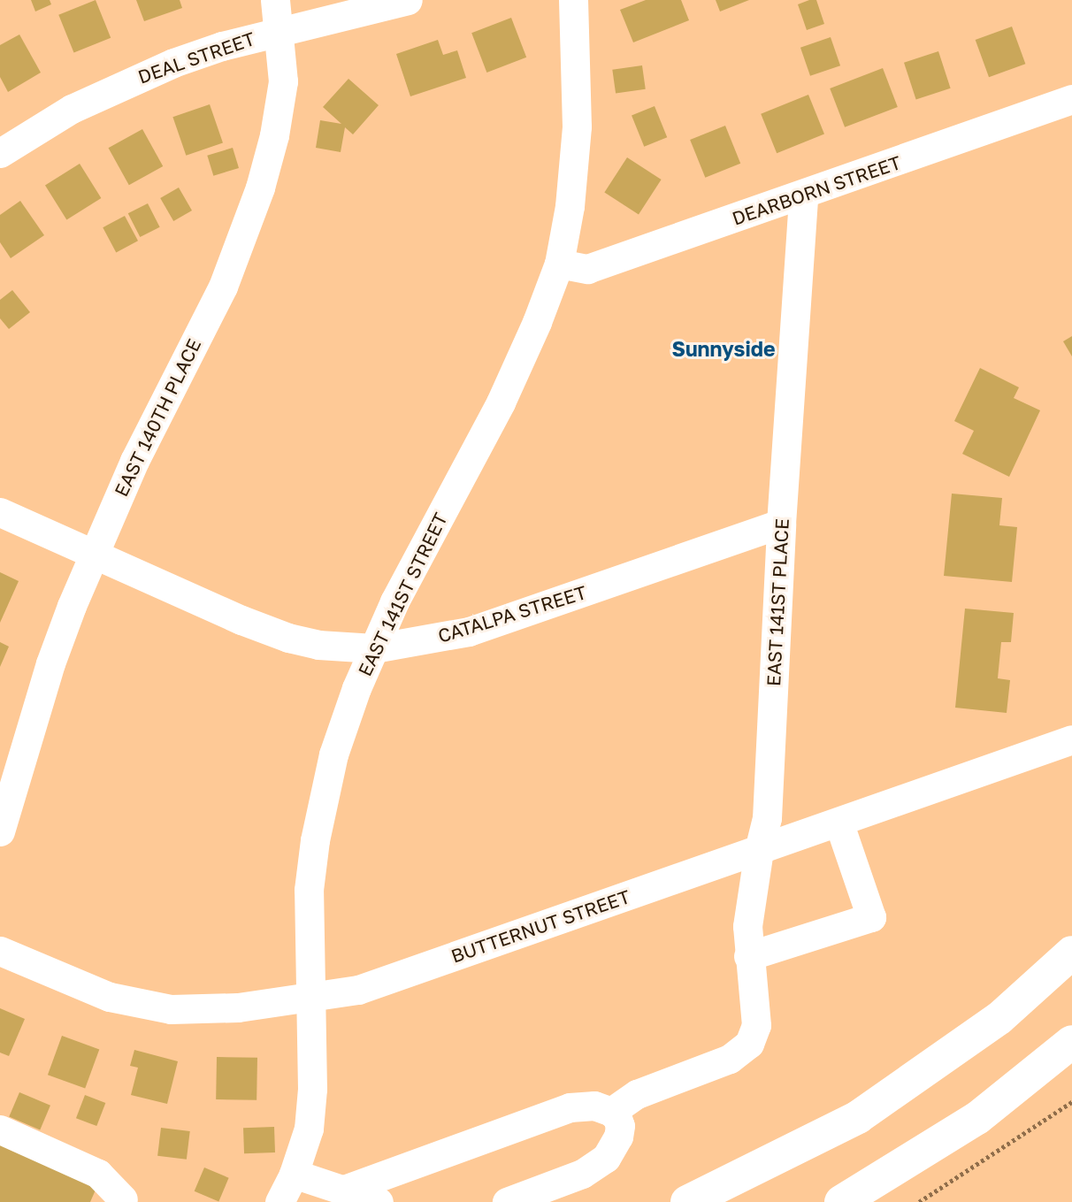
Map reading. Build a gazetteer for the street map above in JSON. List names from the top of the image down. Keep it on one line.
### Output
{"streets":{"street":["DEAL STREET","DEARBORN STREET","EAST 140TH PLACE","EAST 141ST STREET","EAST 141ST PLACE","CATALPA STREET","BUTTERNUT STREET"]},"crossings":[["DEAL STREET","EAST 140TH PLACE"],["DEARBORN STREET","EAST 141ST STREET"],["DEARBORN STREET","EAST 141ST PLACE"],["EAST 140TH PLACE","CATALPA STREET"],["EAST 141ST STREET","CATALPA STREET"],["EAST 141ST STREET","BUTTERNUT STREET"],["EAST 141ST PLACE","CATALPA STREET"],["EAST 141ST PLACE","BUTTERNUT STREET"]],"districts":["Sunnyside"]}
